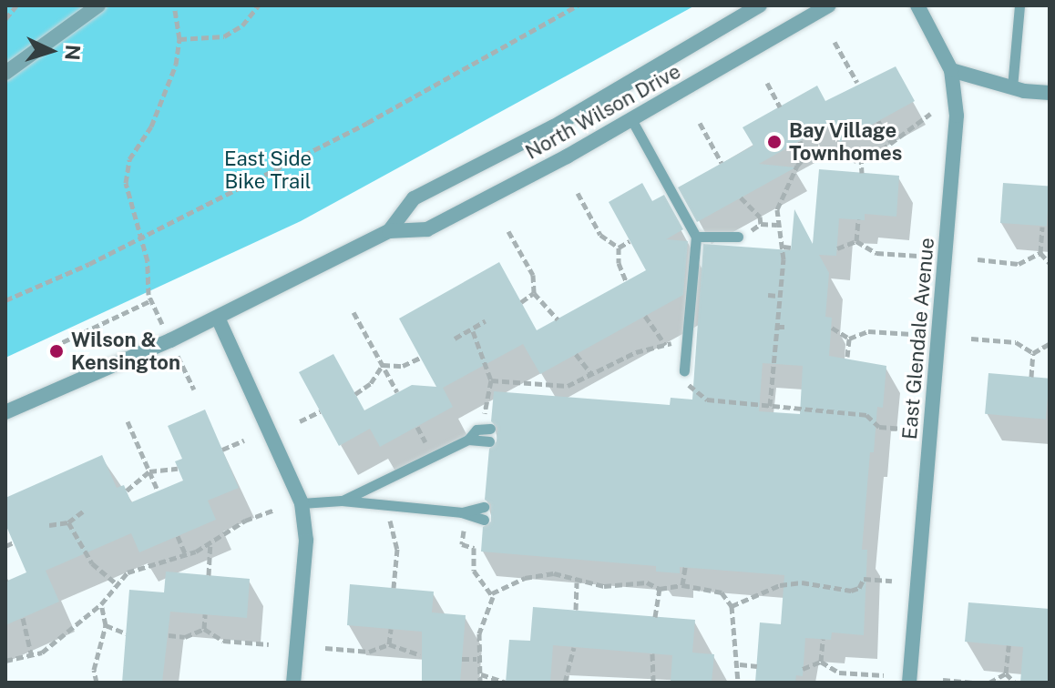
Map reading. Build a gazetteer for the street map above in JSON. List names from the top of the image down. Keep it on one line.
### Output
{"streets":{"street":["North Wilson Drive","East Glendale Avenue"]},"parks":["East Side Bike Trail"],"places":["Bay Village Townhomes","Wilson & Kensington"],"north":"right"}
